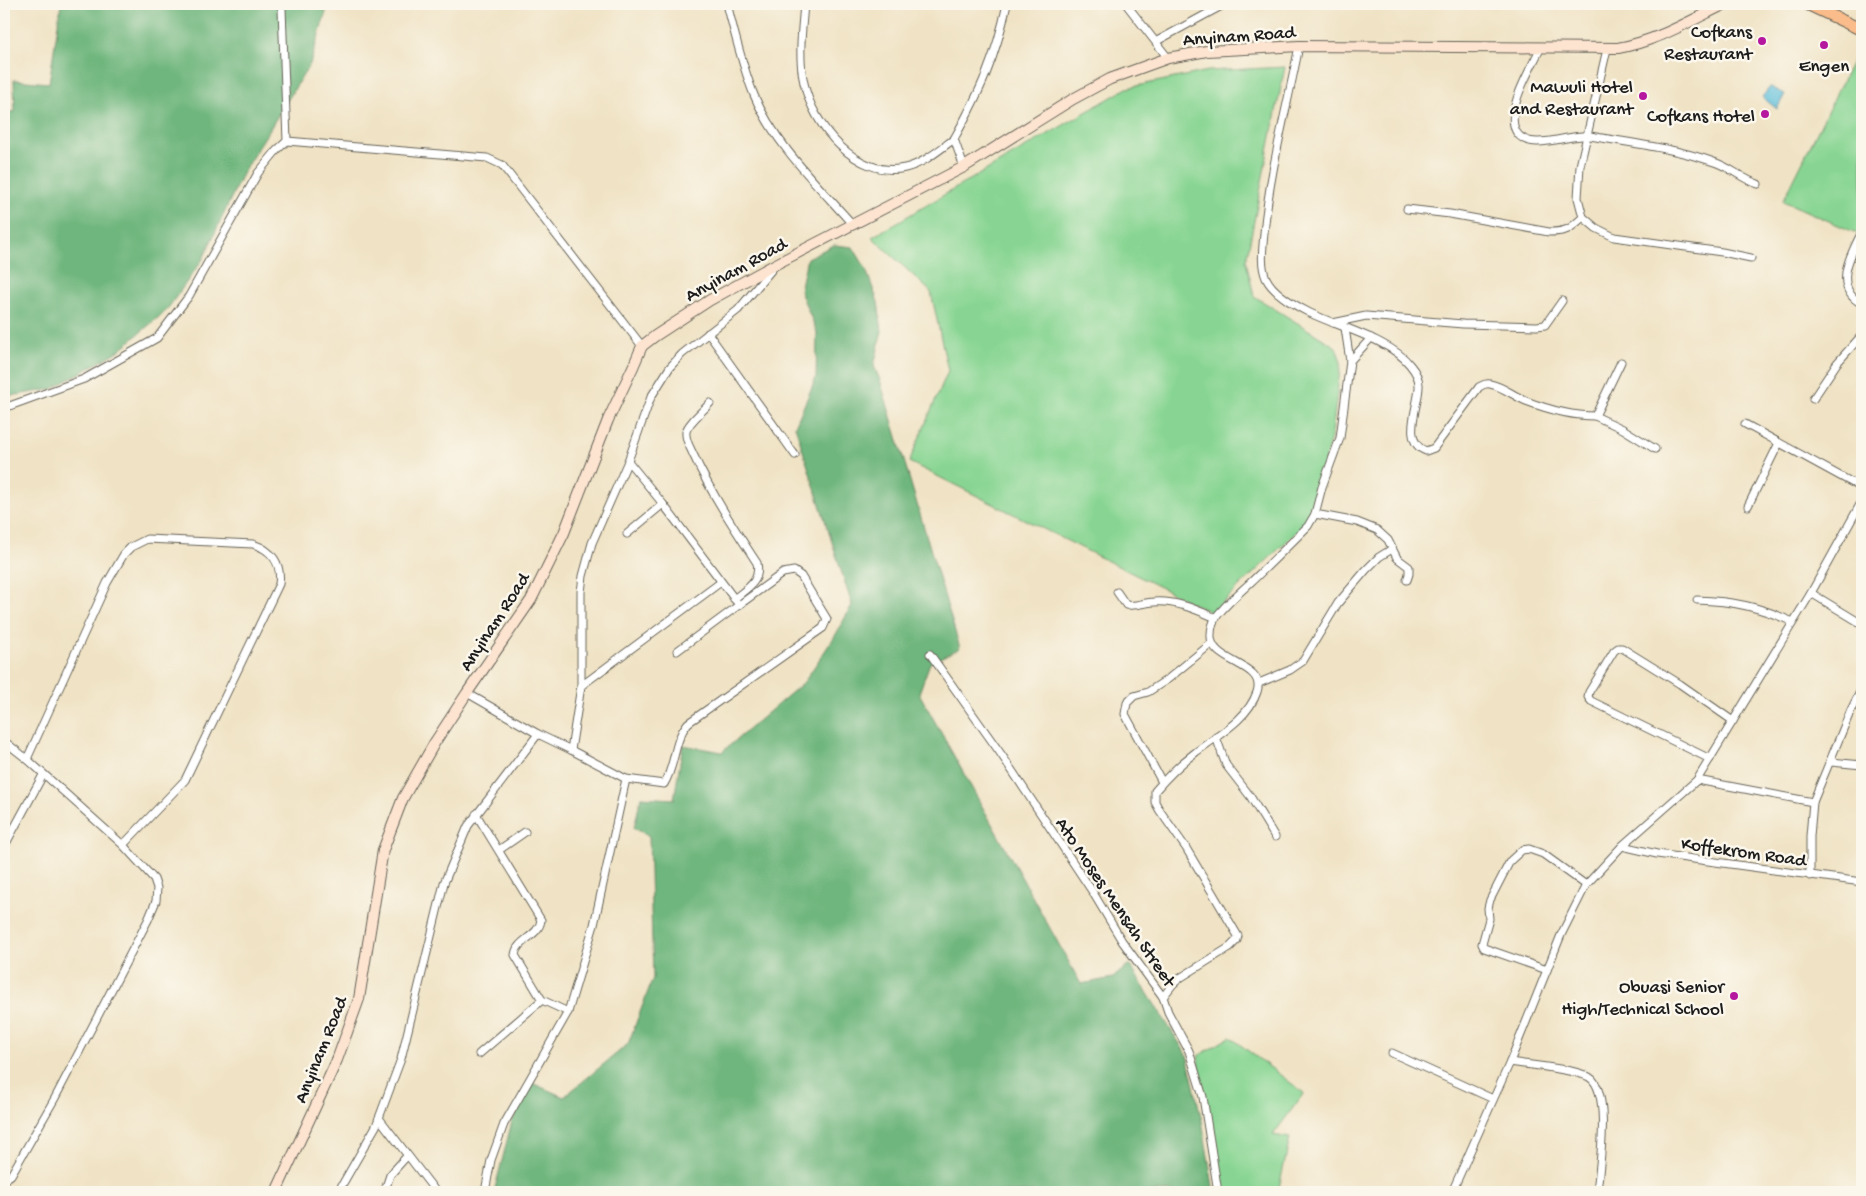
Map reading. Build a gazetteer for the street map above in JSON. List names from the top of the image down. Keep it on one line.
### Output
{"streets":{"street":["Anyinam Road","Koffekrom Road","Ato Moses Mensah Street"]},"places":["Cofkans Restaurant","Engen","Mawuli Hotel and Restaurant","Cofkans Hotel","Obuasi Senior High/Technical School"]}
